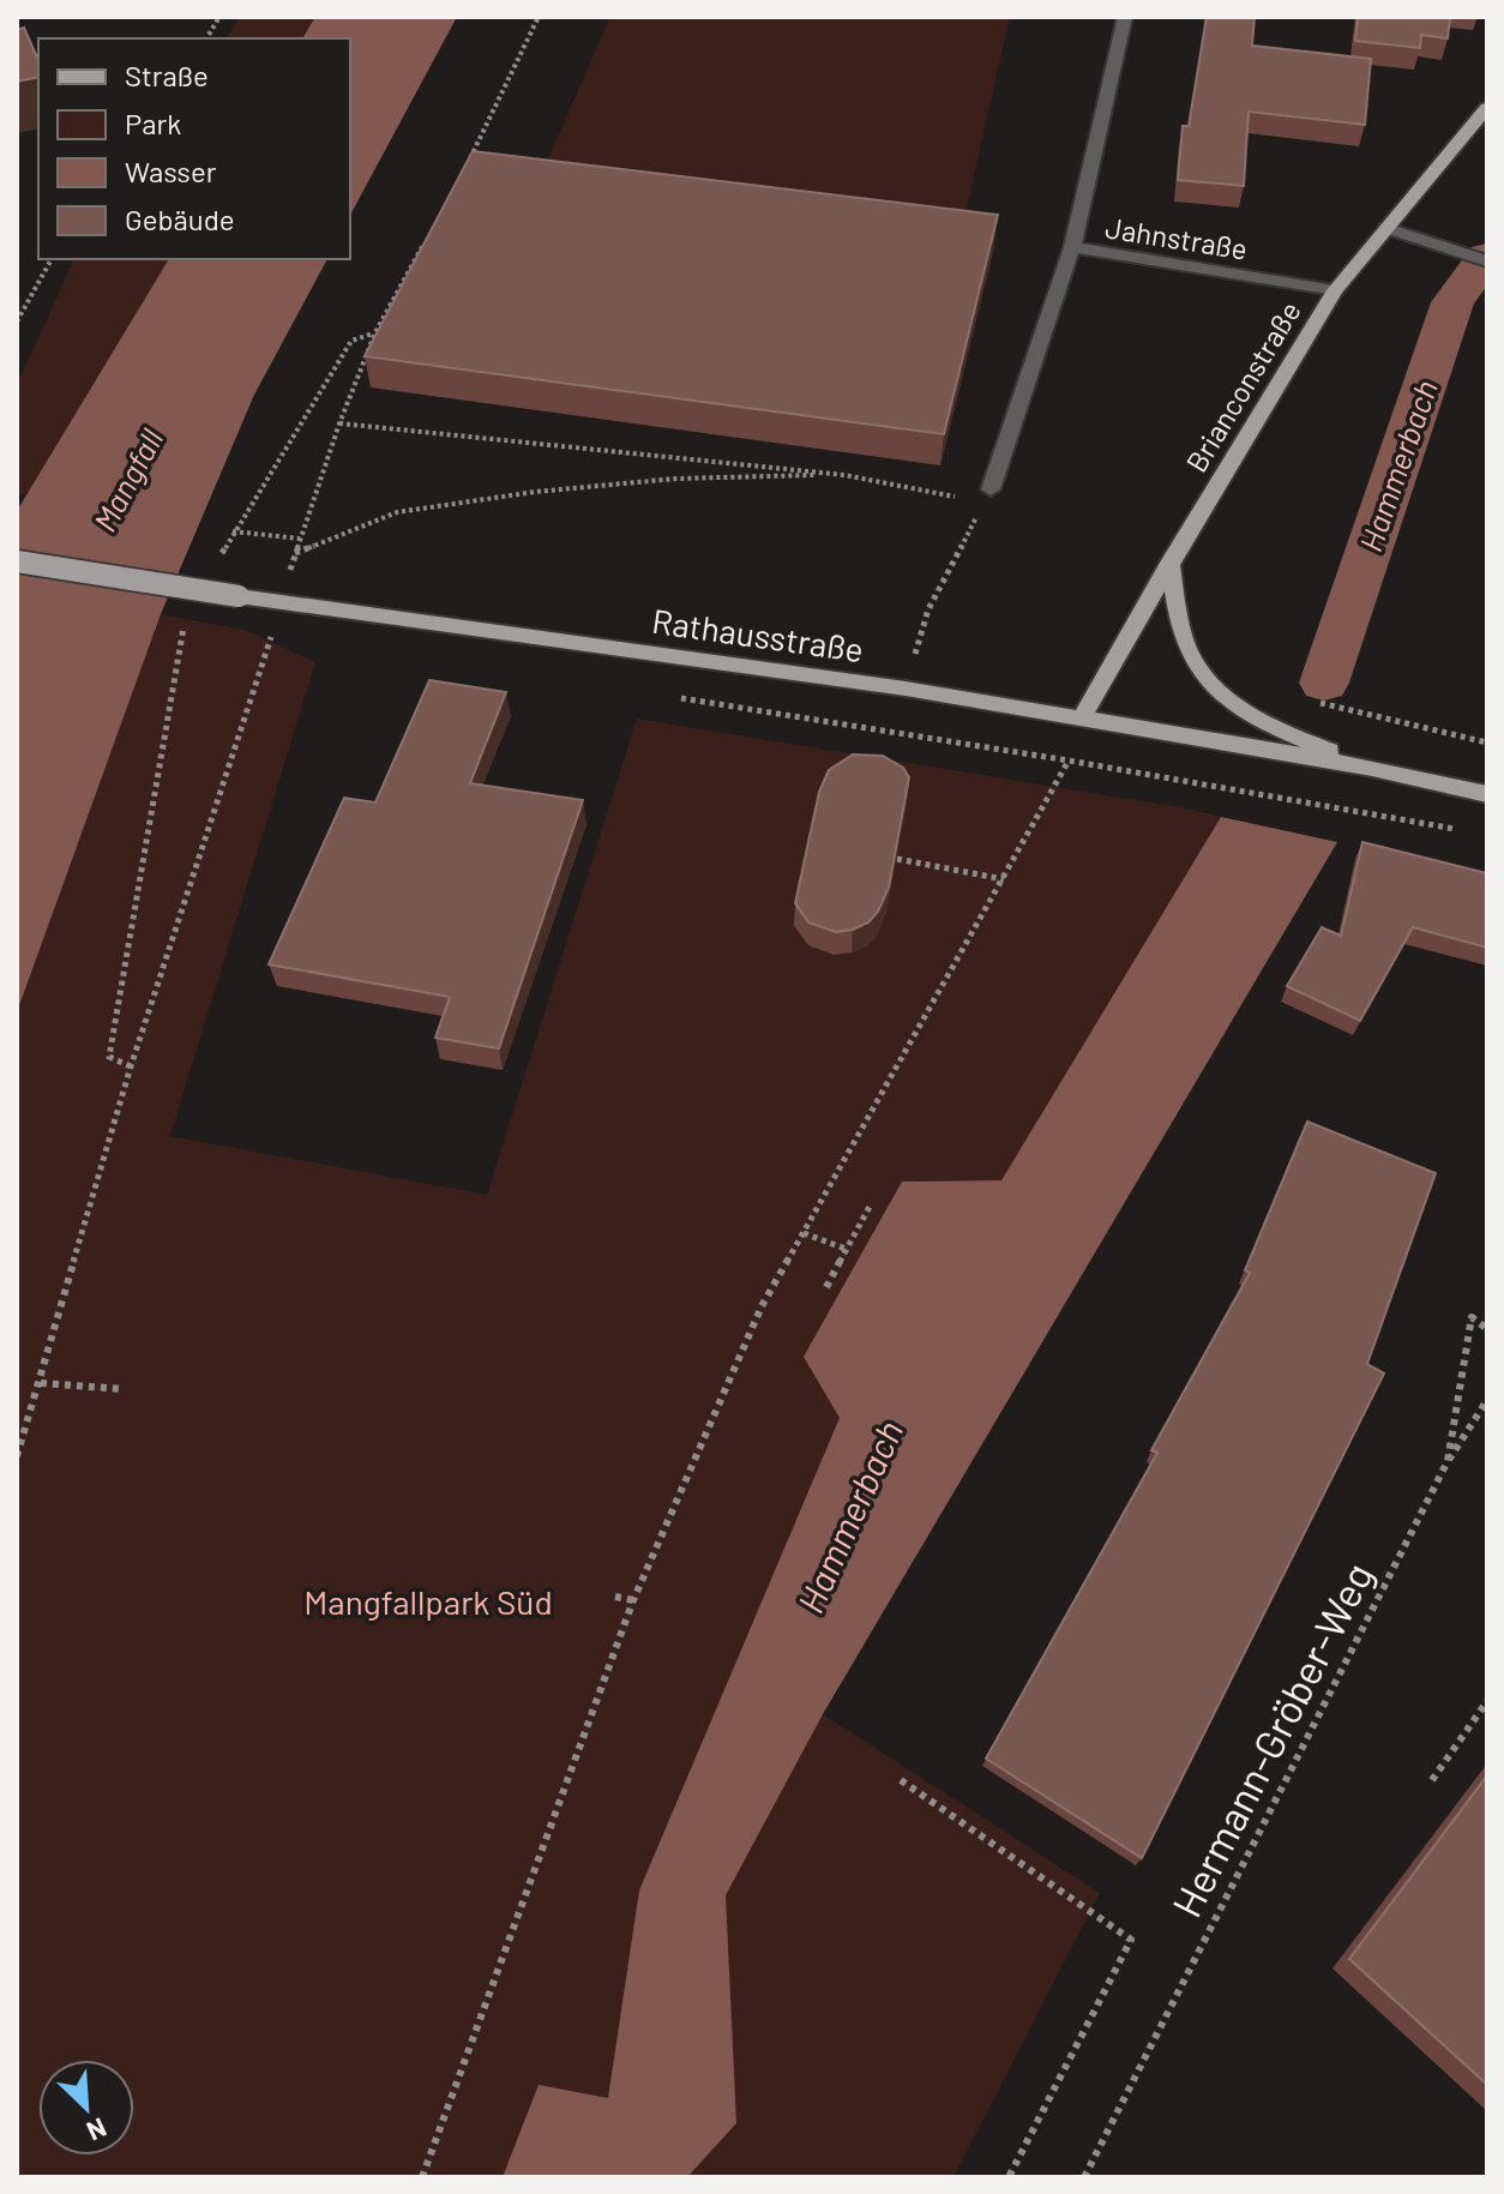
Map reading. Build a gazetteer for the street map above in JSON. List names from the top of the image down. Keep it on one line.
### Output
{"streets":{"main road":["Brianconstraße","Rathausstraße"],"street":["Jahnstraße"],"path":["Hermann-Gröber-Weg"]},"crossings":[["Jahnstraße","Brianconstraße"],["Brianconstraße","Rathausstraße"]],"water":["Hammerbach","Mangfall"],"parks":["Mangfallpark Süd"],"legend":["Straße","Park","Wasser","Gebäude"],"north":"bottom right"}
